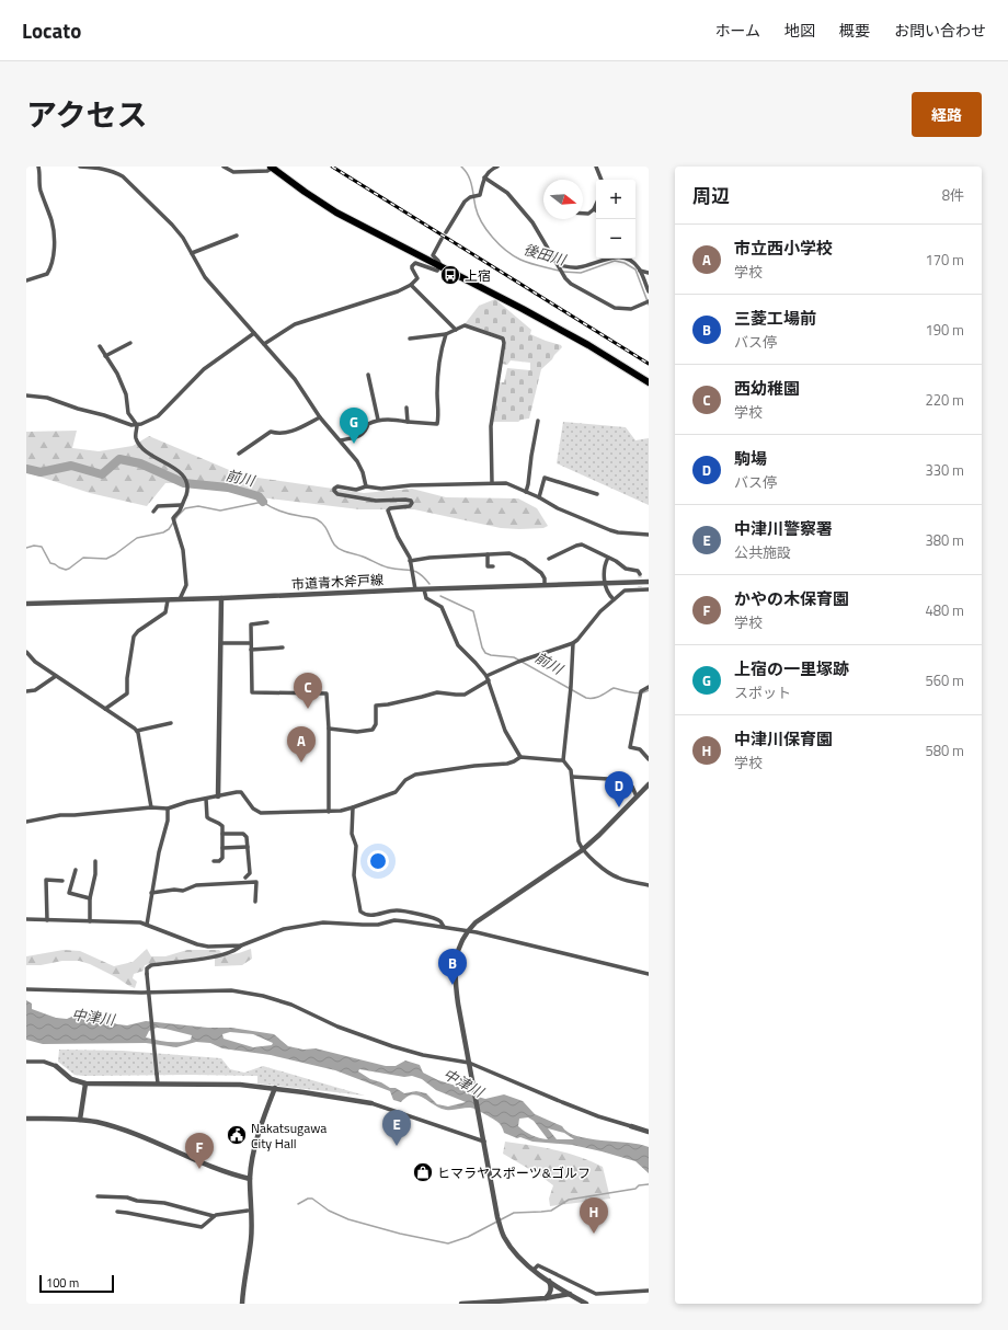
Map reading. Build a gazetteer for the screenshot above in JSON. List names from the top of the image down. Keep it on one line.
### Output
{"streets":{"street":["市道青木斧戸線"]},"water":["後田川","前川","中津川"],"places":{"bus stop":["上宿"],"public building":["Nakatsugawa City Hall"],"shop":["ヒマラヤスポーツ&ゴルフ"]},"scale_bar":"100 m","north":"right","page":{"header":"Locato","nav":["ホーム","地図","概要","お問い合わせ"],"title":"アクセス","buttons":"経路","heading":["周辺","8件"],"map_buttons":["+","−"],"list":[{"mark":"A","name":"市立西小学校","note":"学校","value":"170 m"},{"mark":"B","name":"三菱工場前","note":"バス停","value":"190 m"},{"mark":"C","name":"西幼稚園","note":"学校","value":"220 m"},{"mark":"D","name":"駒場","note":"バス停","value":"330 m"},{"mark":"E","name":"中津川警察署","note":"公共施設","value":"380 m"},{"mark":"F","name":"かやの木保育園","note":"学校","value":"480 m"},{"mark":"G","name":"上宿の一里塚跡","note":"スポット","value":"560 m"},{"mark":"H","name":"中津川保育園","note":"学校","value":"580 m"}],"pins":["G","C","A","D","B","E","F","H"],"scale":"100 m"}}
